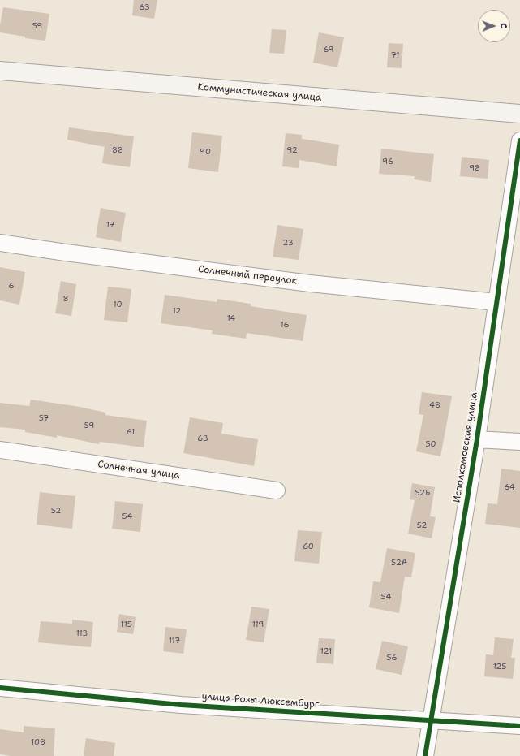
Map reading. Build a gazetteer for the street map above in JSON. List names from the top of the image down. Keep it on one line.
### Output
{"streets":{"main road":["Коммунистическая улица"],"street":["Солнечный переулок","Исполкомовская улица","Солнечная улица","улица Розы Люксембург"]},"crossings":[["Солнечный переулок","Исполкомовская улица"],["Исполкомовская улица","улица Розы Люксембург"]],"house_numbers":["63","59","69","71","88","92","90","96","98","17","23","6","8","10","12","14","16","48","57","59","61","63","50","64","52Б","52","54","52","60","52А","54","115","119","113","117","121","56","125","108"],"north":"right"}
